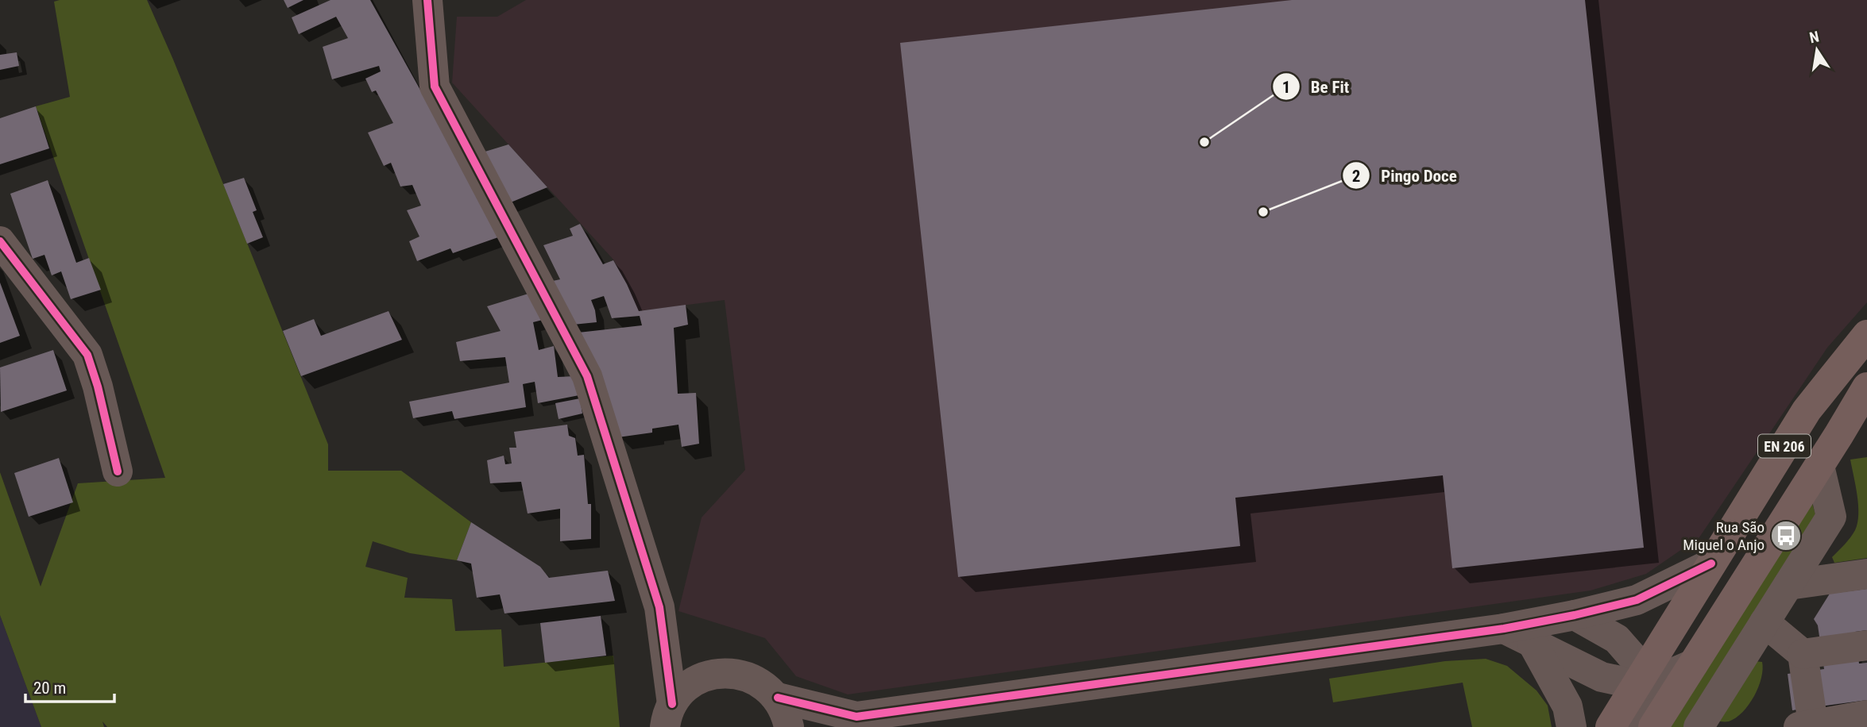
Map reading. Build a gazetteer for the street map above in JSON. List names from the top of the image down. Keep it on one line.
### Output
{"streets":{"main road":["EN 206"]},"places":{"other":["Be Fit","Pingo Doce"],"bus stop":["Rua São Miguel o Anjo"]},"scale_bar":"20 m","north":"top"}
